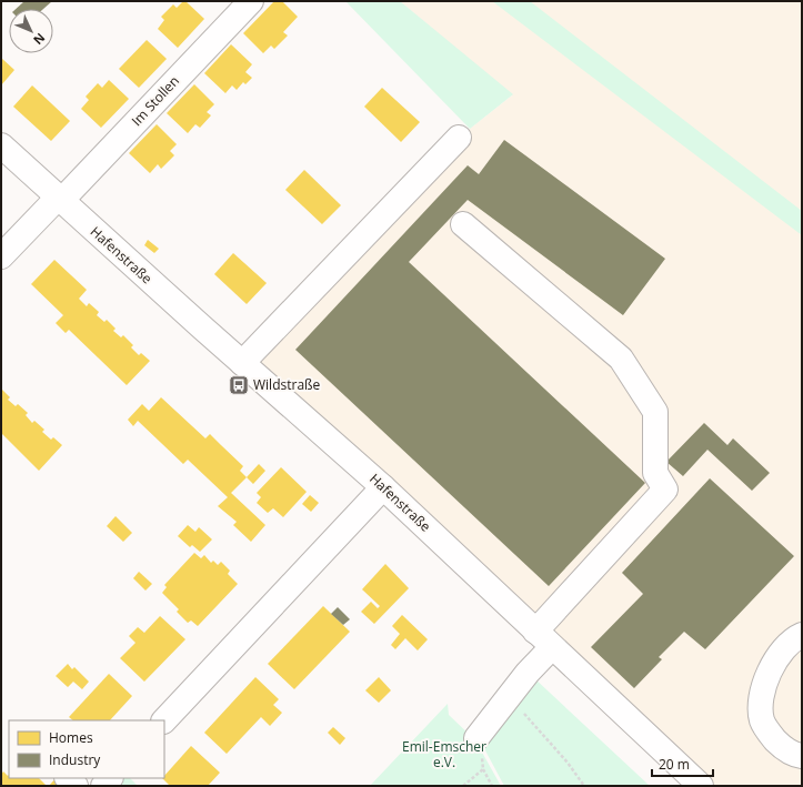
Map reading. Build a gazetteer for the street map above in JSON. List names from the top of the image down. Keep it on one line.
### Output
{"streets":{"street":["Im Stollen","Hafenstraße"]},"crossings":[["Im Stollen","Hafenstraße"]],"parks":["Emil-Emscher e.V."],"places":{"bus stop":["Wildstraße"]},"legend":["Homes","Industry"],"scale_bar":"20 m","north":"bottom right"}
